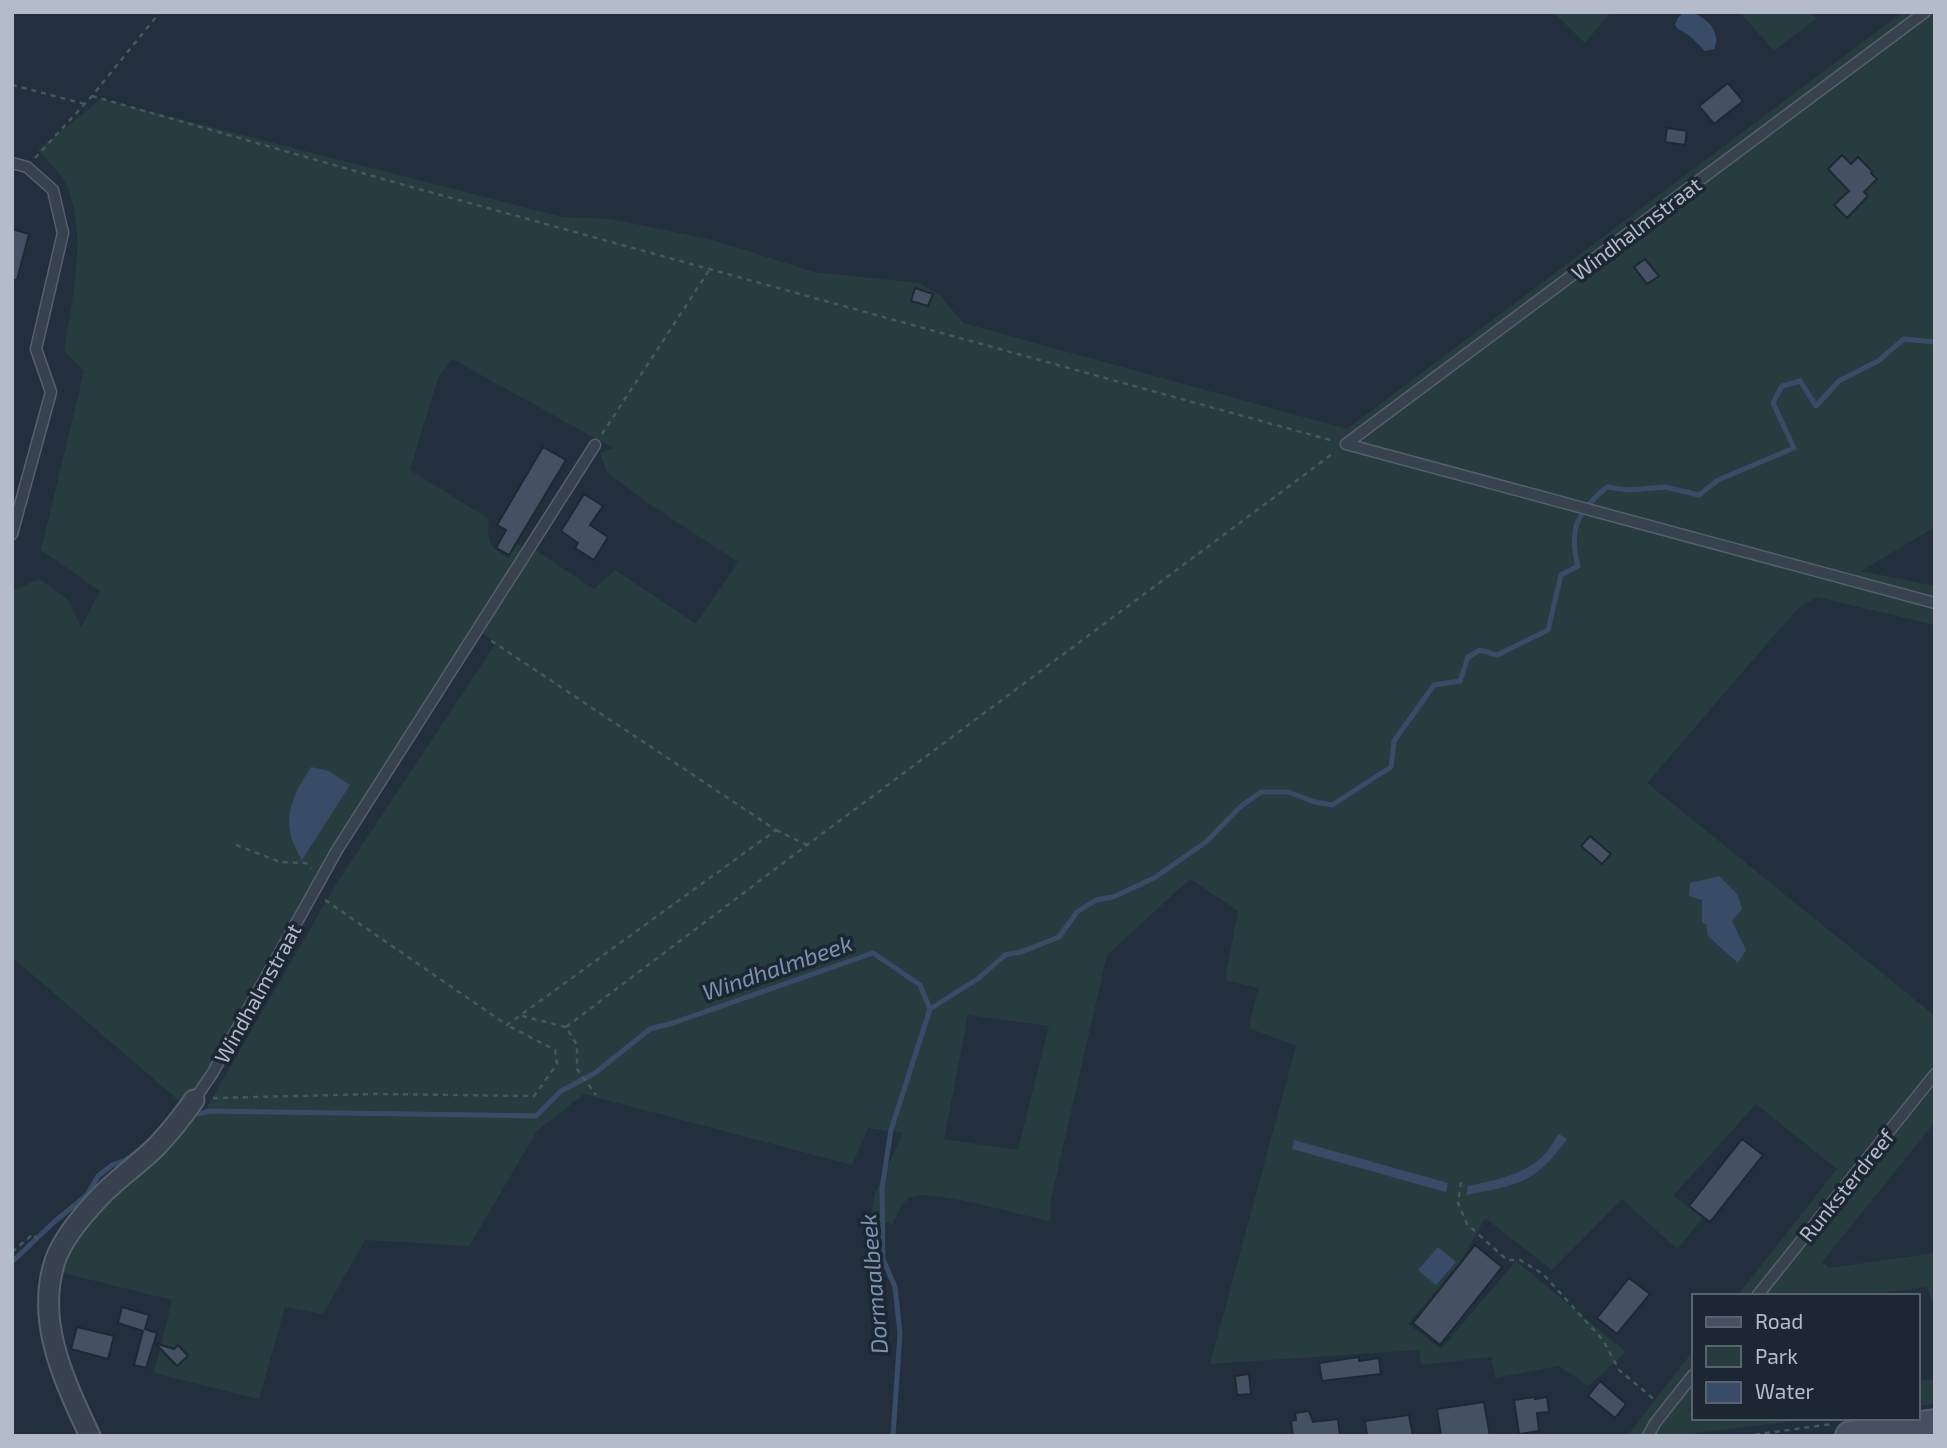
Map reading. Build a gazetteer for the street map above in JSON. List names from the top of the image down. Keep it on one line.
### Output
{"streets":{"street":["Windhalmstraat"],"lane":["Runksterdreef"]},"water":["Windhalmbeek","Dormaalbeek"],"legend":["Road","Park","Water"]}
